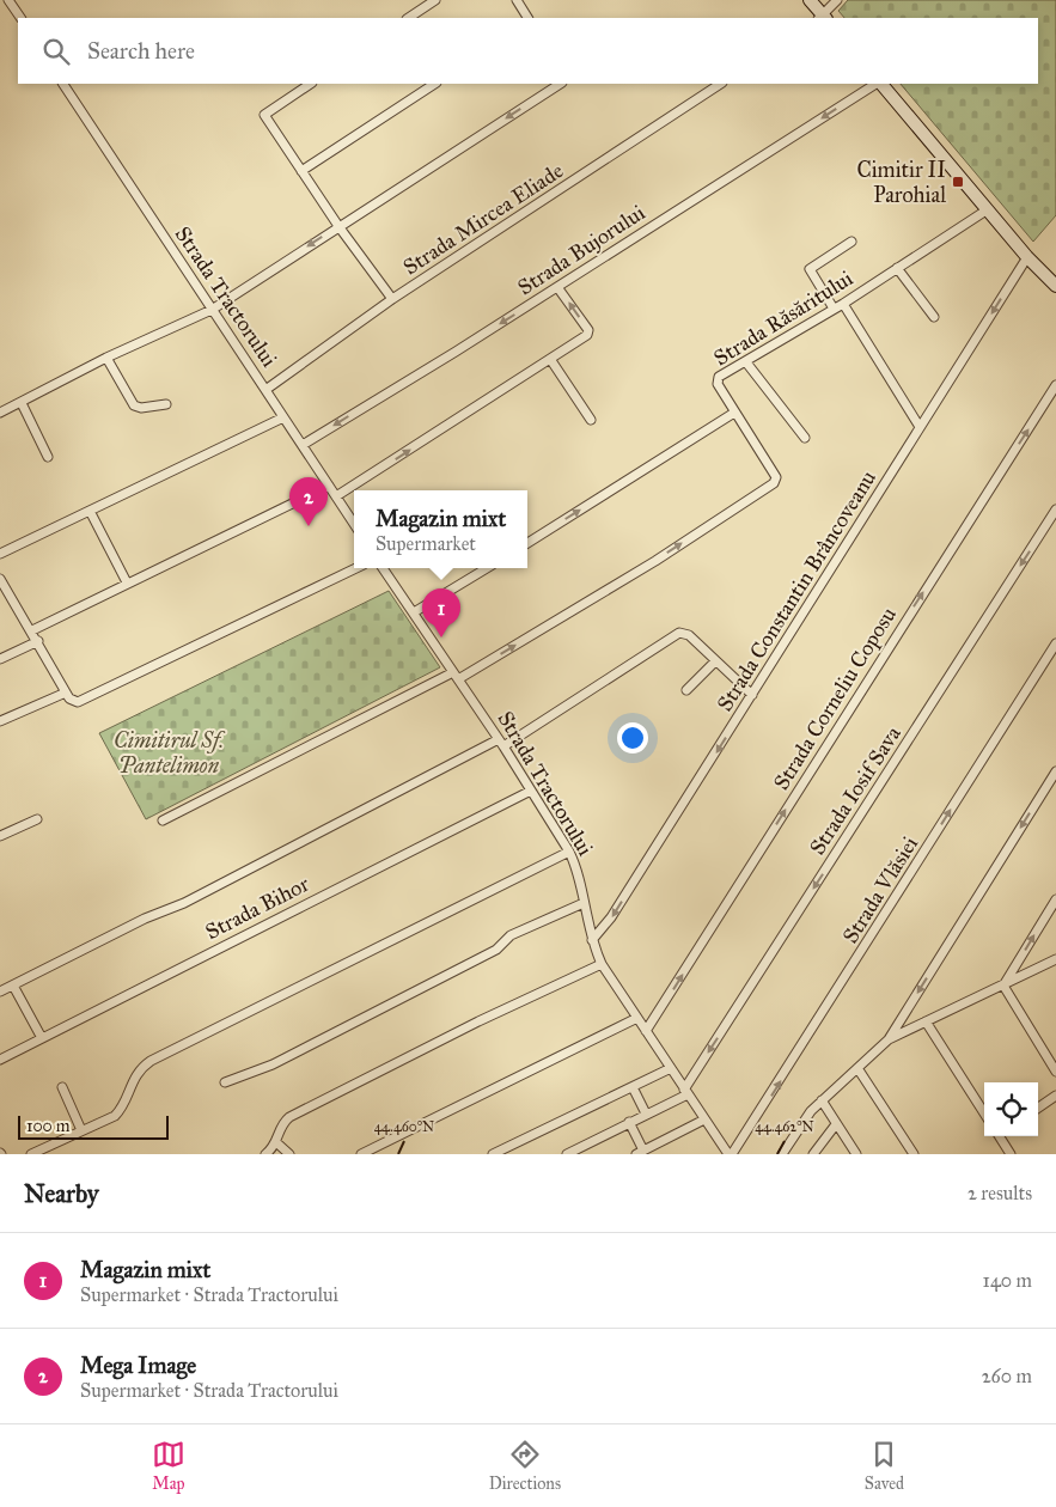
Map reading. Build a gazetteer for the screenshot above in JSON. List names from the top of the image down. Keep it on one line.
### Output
{"streets":{"street":["Strada Mircea Eliade","Strada Bujorului","Strada Tractorului","Strada Răsăritului","Strada Constantin Brâncoveanu","Strada Corneliu Coposu","Strada Iosif Sava","Strada Vlăsiei","Strada Bihor"]},"crossings":[["Strada Mircea Eliade","Strada Tractorului"],["Strada Bujorului","Strada Tractorului"],["Strada Tractorului","Strada Constantin Brâncoveanu"],["Strada Tractorului","Strada Corneliu Coposu"],["Strada Tractorului","Strada Iosif Sava"],["Strada Tractorului","Strada Vlăsiei"],["Strada Tractorului","Strada Bihor"]],"one_way":["Strada Constantin Brâncoveanu","Strada Corneliu Coposu","Strada Iosif Sava"],"parks":["Cimitirul Sf. Pantelimon"],"places":{"transit":["Cimitir II Parohial"]},"scale_bar":"100 m","page":{"search":"Search here","pins":["2","1"],"popup":["Magazin mixt","Supermarket"],"scale":"100 m","heading":["Nearby","2 results"],"list":[{"mark":"1","name":"Magazin mixt","note":"Supermarket · Strada Tractorului","value":"140 m"},{"mark":"2","name":"Mega Image","note":"Supermarket · Strada Tractorului","value":"260 m"}],"nav":["Map","Directions","Saved"]},"coordinates":["44.460°N","44.462°N"]}
